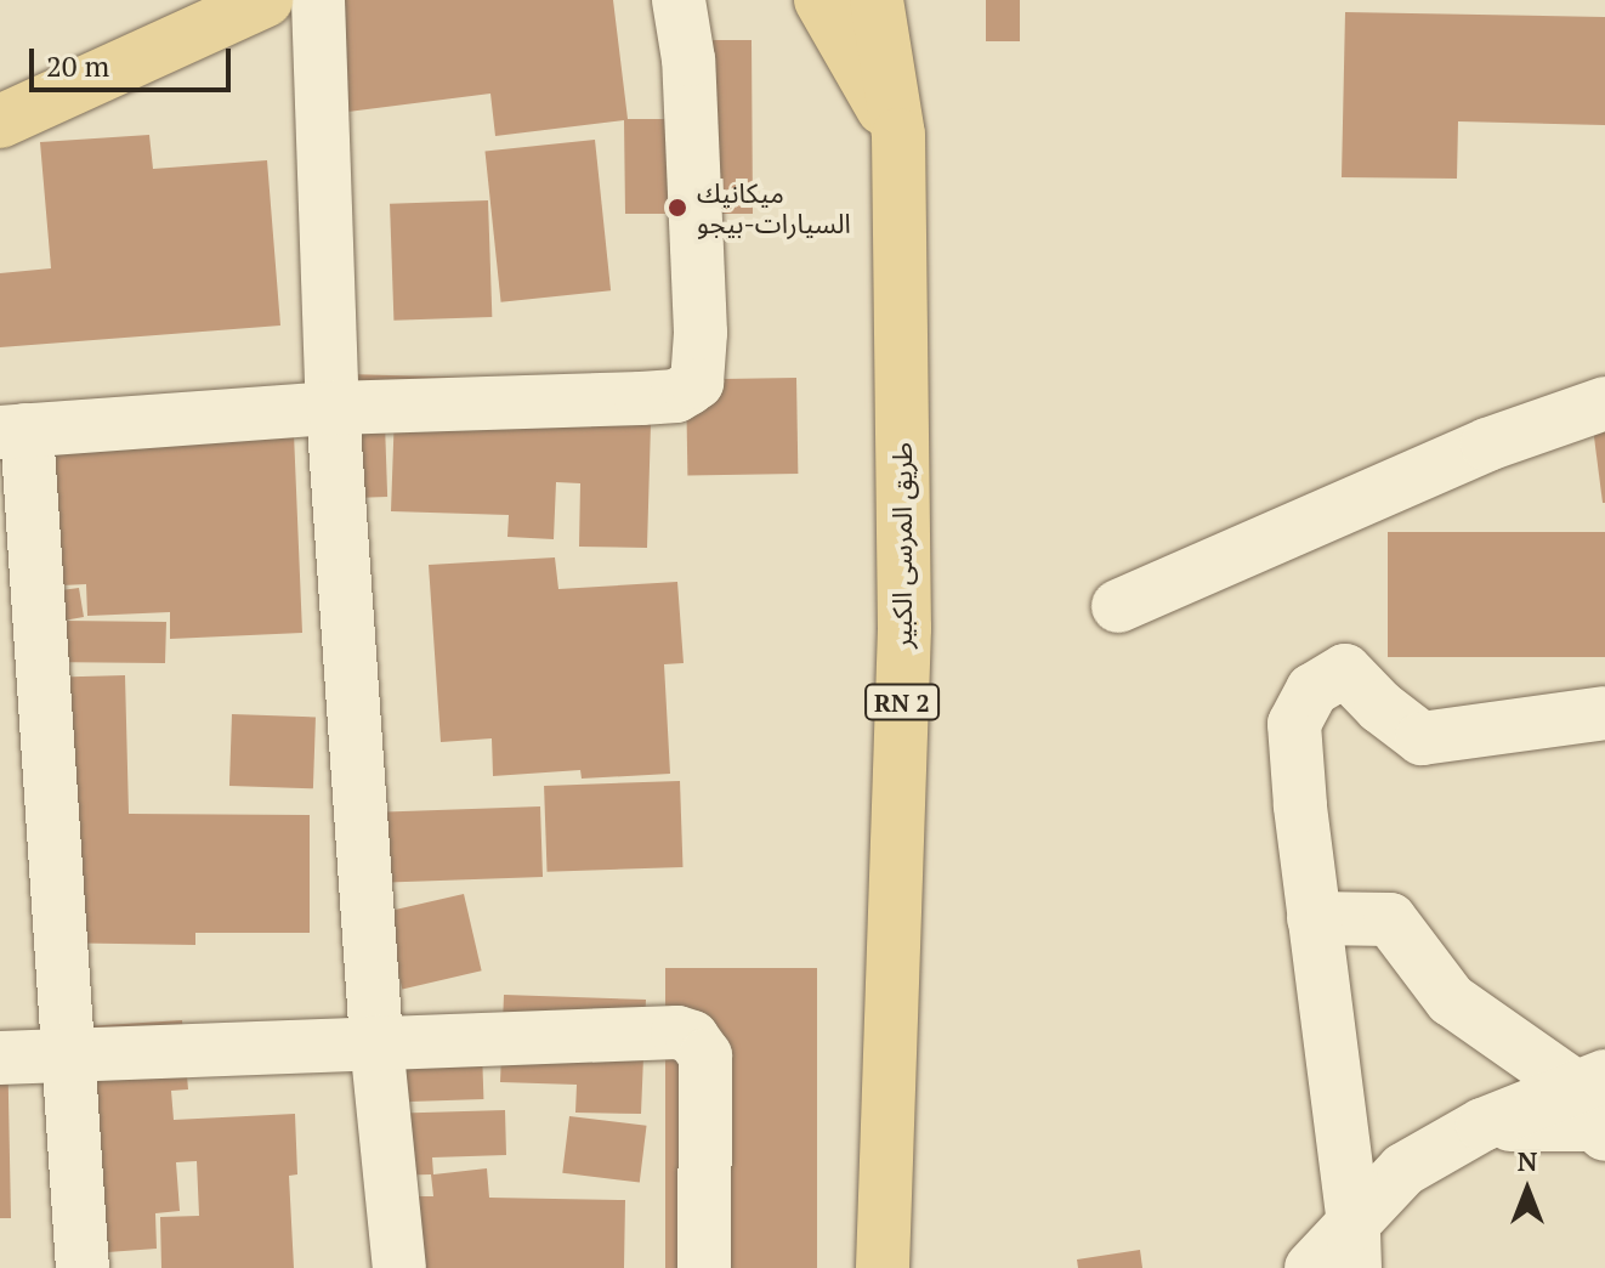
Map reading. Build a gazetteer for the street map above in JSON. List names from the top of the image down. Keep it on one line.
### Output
{"streets":{"main road":["طريق المرسى الكبير","RN 2"]},"crossings":[["طريق المرسى الكبير","RN 2"]],"places":["ميكانيك السيارات-بيجو"],"scale_bar":"20 m","north":"top"}
